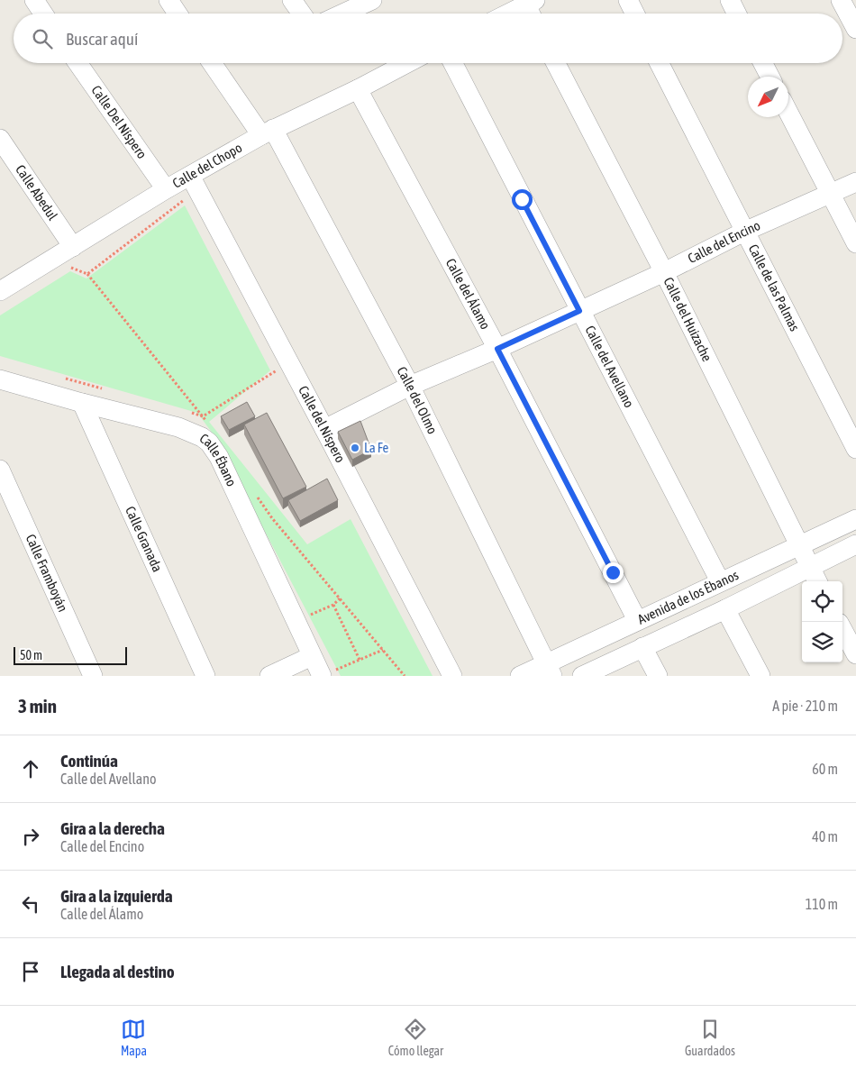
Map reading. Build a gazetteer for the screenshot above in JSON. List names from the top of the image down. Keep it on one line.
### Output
{"streets":{"street":["Calle Del Níspero","Calle del Chopo","Calle Abedul","Calle del Encino","Calle de las Palmas","Calle del Álamo","Calle del Huizache","Calle del Avellano","Calle del Olmo","Calle del Níspero","Calle Ébano","Calle Granada","Calle Framboyán","Avenida de los Ébanos"]},"crossings":[["Calle Del Níspero","Calle del Chopo"],["Calle del Chopo","Calle Abedul"],["Calle del Chopo","Calle del Álamo"],["Calle del Chopo","Calle del Olmo"],["Calle del Chopo","Calle del Níspero"],["Calle del Encino","Calle de las Palmas"],["Calle del Encino","Calle del Álamo"],["Calle del Encino","Calle del Huizache"],["Calle del Encino","Calle del Avellano"],["Calle del Encino","Calle del Olmo"],["Calle del Encino","Calle del Níspero"],["Calle del Álamo","Avenida de los Ébanos"],["Calle del Huizache","Avenida de los Ébanos"],["Calle del Avellano","Avenida de los Ébanos"],["Calle del Olmo","Avenida de los Ébanos"],["Calle Ébano","Calle Granada"]],"places":["La Fe"],"scale_bar":"50 m","north":"bottom left","page":{"search":"Buscar aquí","scale":"50 m","heading":["3 min","A pie · 210 m"],"list":[["Continúa","Calle del Avellano","60 m"],["Gira a la derecha","Calle del Encino","40 m"],["Gira a la izquierda","Calle del Álamo","110 m"],"Llegada al destino"],"nav":["Mapa","Cómo llegar","Guardados"]}}
